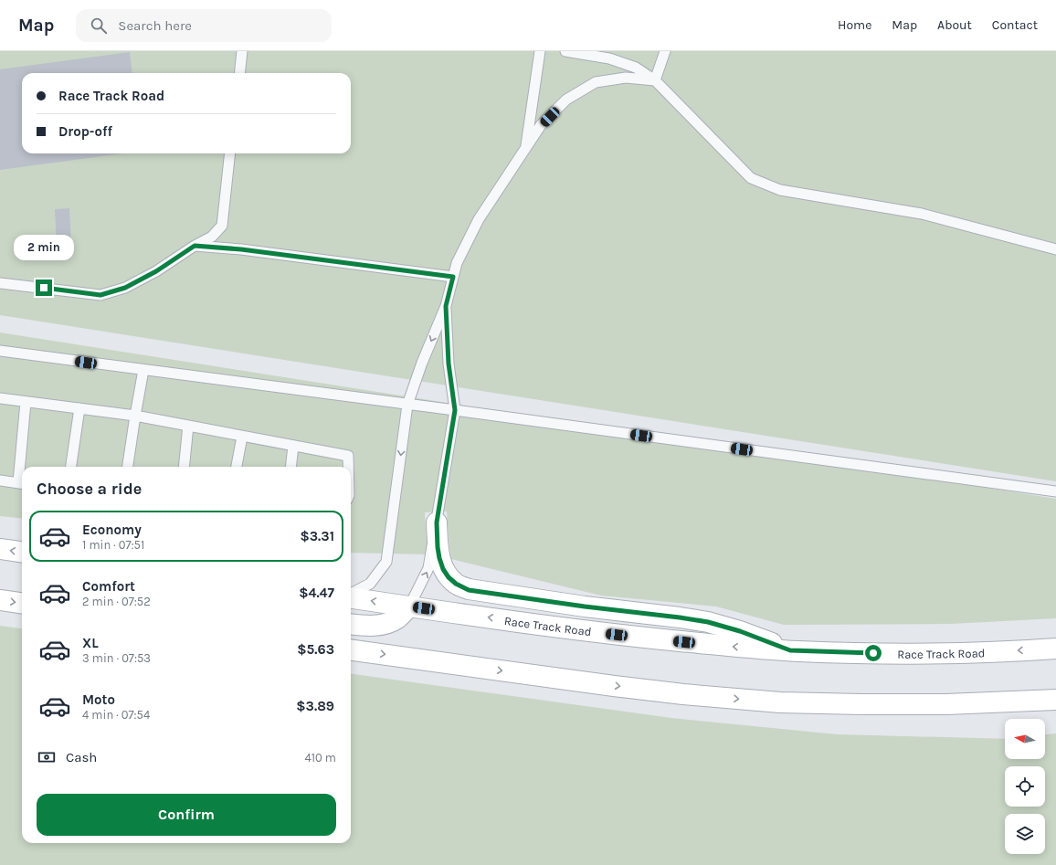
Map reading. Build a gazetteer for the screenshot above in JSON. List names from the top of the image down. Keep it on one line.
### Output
{"streets":{"main road":["Race Track Road"]},"north":"left","page":{"header":"Map","search":"Search here","nav":["Home","Map","About","Contact"],"banner":["Race Track Road","Drop-off"],"bubble":"2 min","heading":"Choose a ride","list":[{"name":"Economy","note":"1 min · 07:51","value":"$3.31"},{"name":"Comfort","note":"2 min · 07:52","value":"$4.47"},{"name":"XL","note":"3 min · 07:53","value":"$5.63"},{"name":"Moto","note":"4 min · 07:54","value":"$3.89"}],"pay":["Cash","410 m"],"buttons":"Confirm"}}
